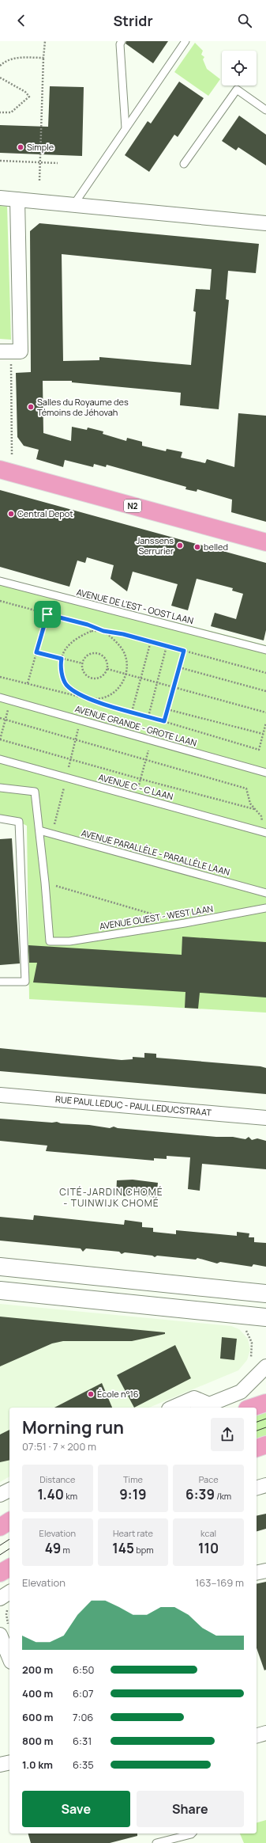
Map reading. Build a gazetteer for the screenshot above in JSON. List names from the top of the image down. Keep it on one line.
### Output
{"streets":{"main road":["N2"],"street":["RUE PAUL LEDUC - PAUL LEDUCSTRAAT"],"lane":["AVENUE DE L'EST - OOST LAAN","AVENUE GRANDE - GROTE LAAN","AVENUE C - C LAAN","AVENUE PARALLÈLE - PARALLÈLE LAAN","AVENUE OUEST - WEST LAAN"]},"districts":["CITÉ-JARDIN CHOMÉ - TUINWIJK CHOMÉ"],"places":["Simple","Salles du Royaume des Témoins de Jéhovah","Central Depot","Janssens Serrurier","belled","École n°16"],"page":{"header":"Stridr","heading":["Morning run","07:51 · 7 × 200 m"],"stats":[["Distance","1.40 km"],["Time","9:19"],["Pace","6:39 /km"],["Elevation","49 m"],["Heart rate","145 bpm"],["kcal","110"]],"chart":["Elevation","163–169 m"],"list":[{"name":"200 m","note":"6:50"},{"name":"400 m","note":"6:07"},{"name":"600 m","note":"7:06"},{"name":"800 m","note":"6:31"},{"name":"1.0 km","note":"6:35"}],"buttons":["Save","Share"]}}
